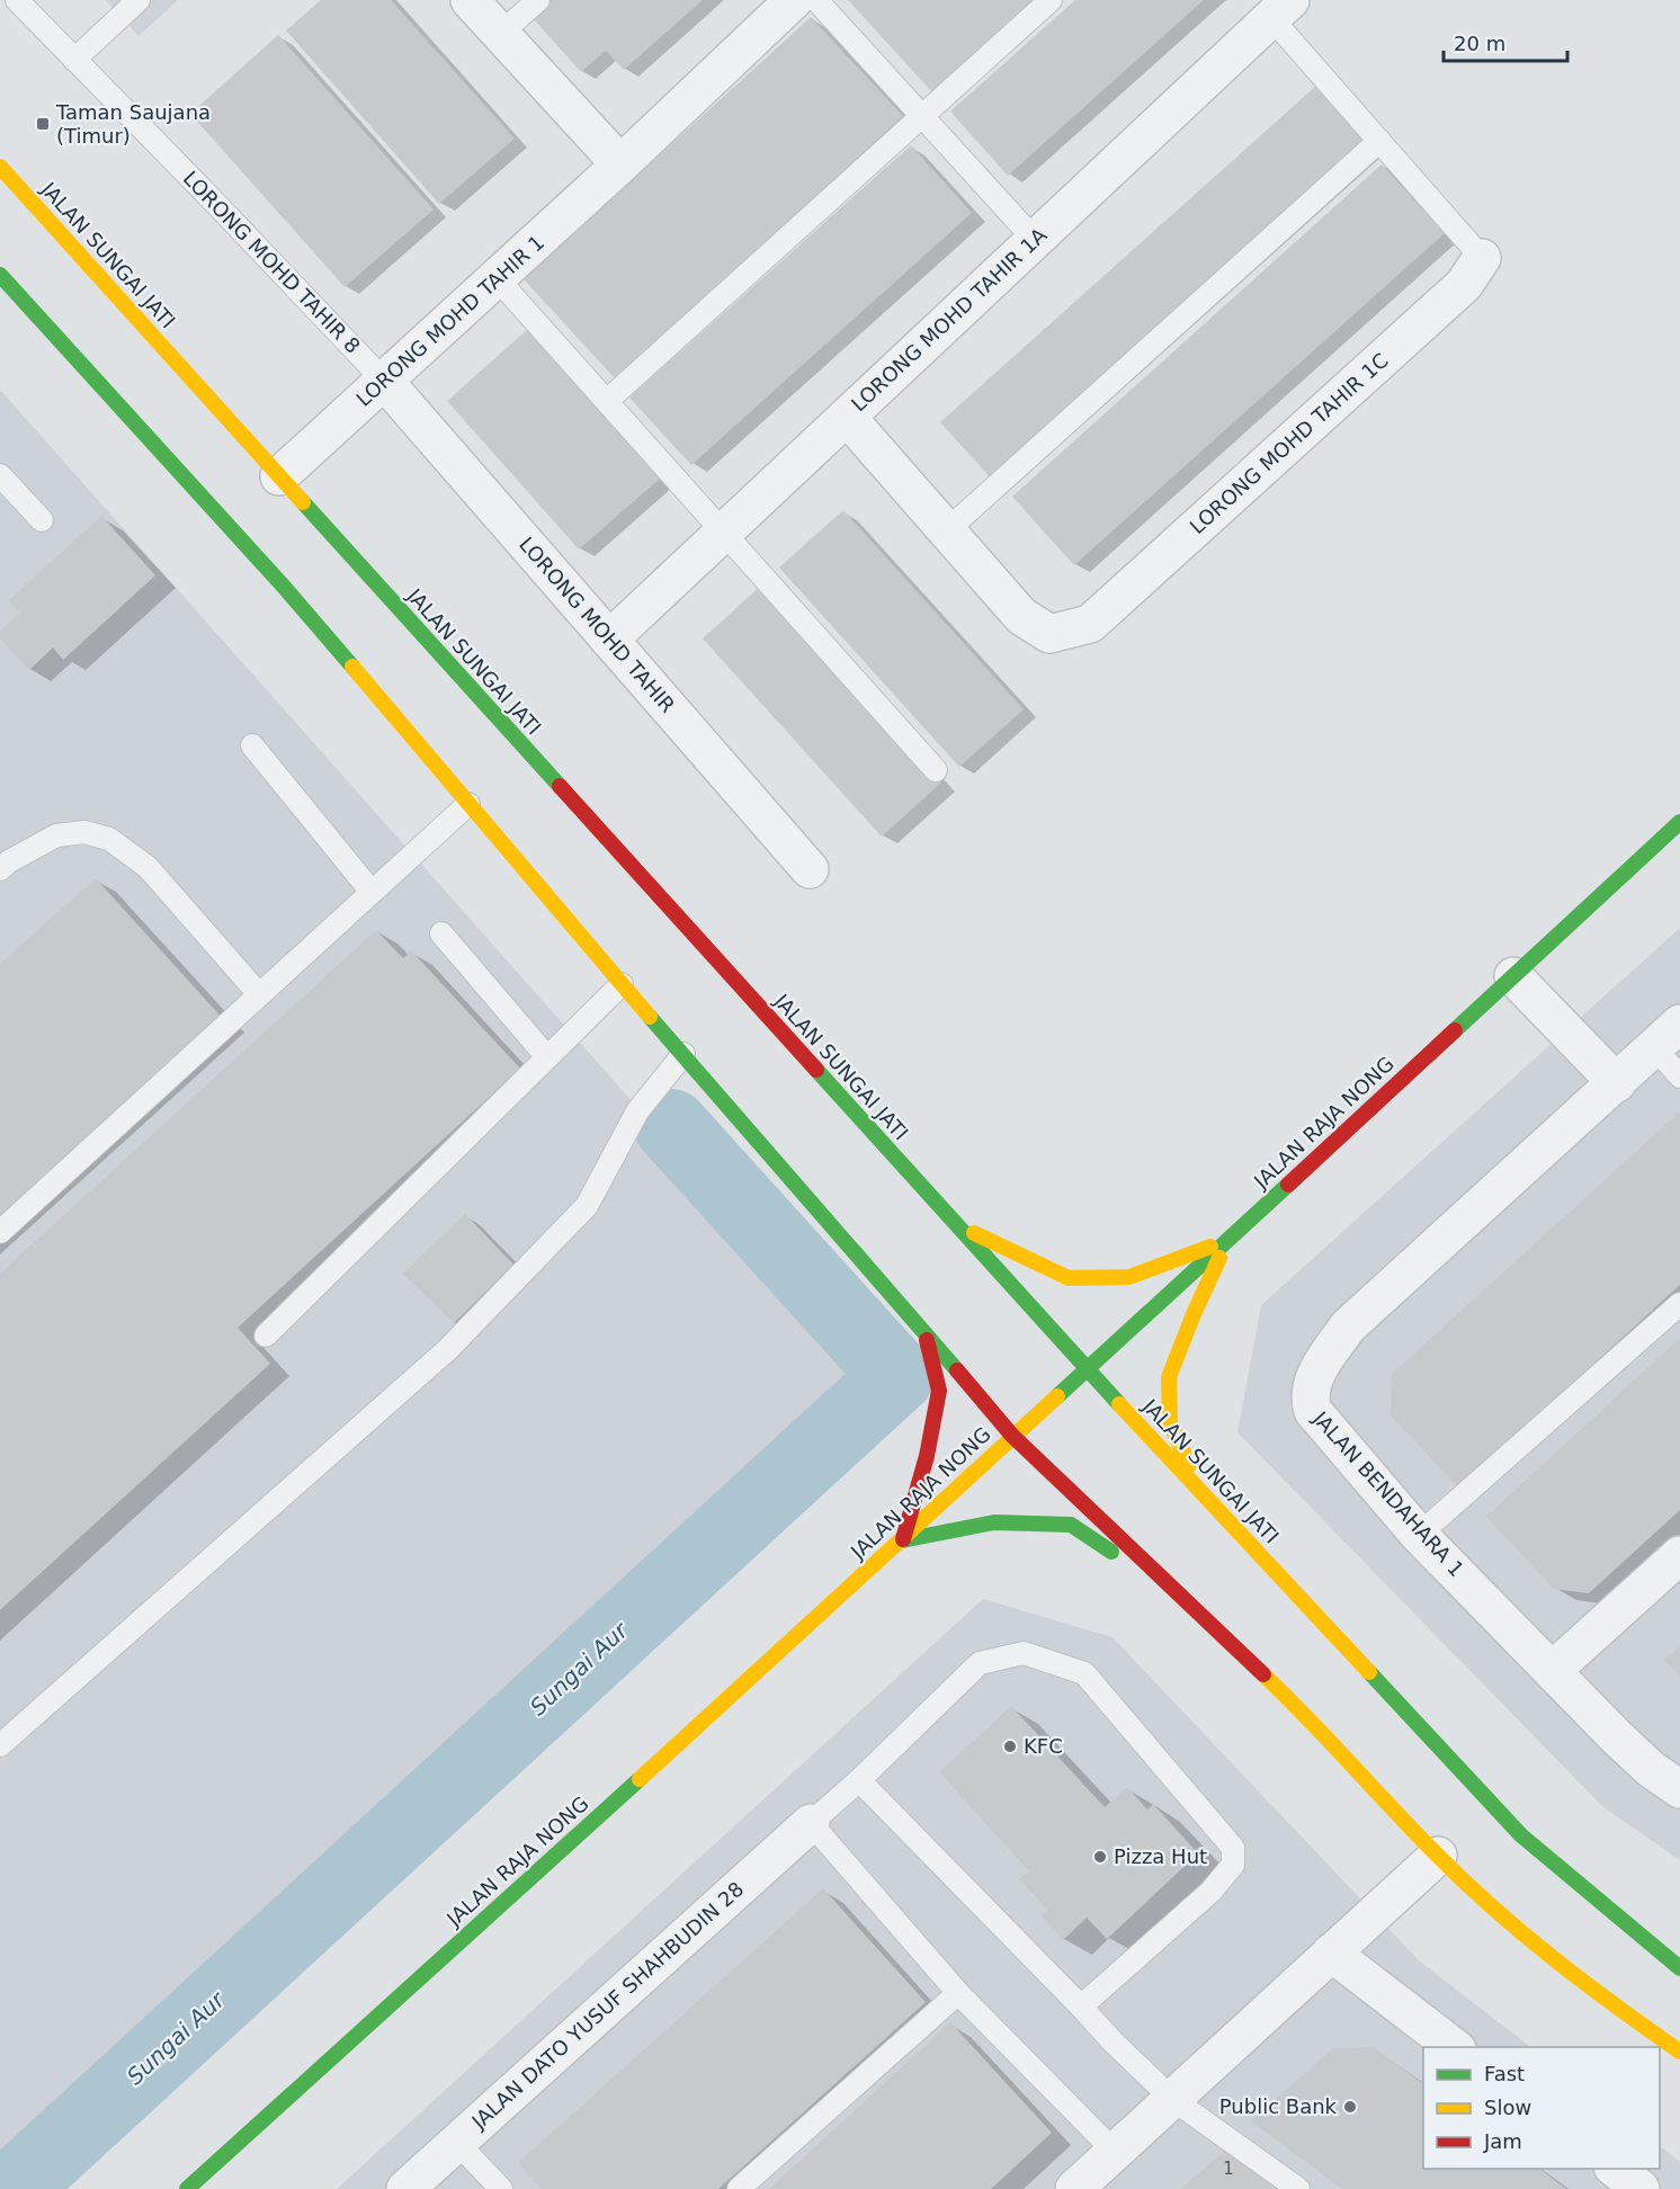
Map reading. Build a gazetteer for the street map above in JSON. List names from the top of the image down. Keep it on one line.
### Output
{"streets":{"main road":["JALAN SUNGAI JATI","JALAN RAJA NONG"],"street":["LORONG MOHD TAHIR 1A","LORONG MOHD TAHIR 1","LORONG MOHD TAHIR 1C","LORONG MOHD TAHIR","JALAN BENDAHARA 1","JALAN DATO YUSUF SHAHBUDIN 28"],"lane":["LORONG MOHD TAHIR 8"]},"crossings":[["JALAN SUNGAI JATI","LORONG MOHD TAHIR 1"],["JALAN SUNGAI JATI","JALAN RAJA NONG"],["LORONG MOHD TAHIR 8","LORONG MOHD TAHIR 1"],["LORONG MOHD TAHIR 8","LORONG MOHD TAHIR"],["LORONG MOHD TAHIR 1A","LORONG MOHD TAHIR"],["LORONG MOHD TAHIR 1","LORONG MOHD TAHIR"]],"water":["Sungai Aur"],"places":{"transit":["Taman Saujana (Timur)"],"other":["KFC","Pizza Hut","Public Bank"]},"house_numbers":["1"],"legend":["Fast","Slow","Jam"],"scale_bar":"20 m"}
